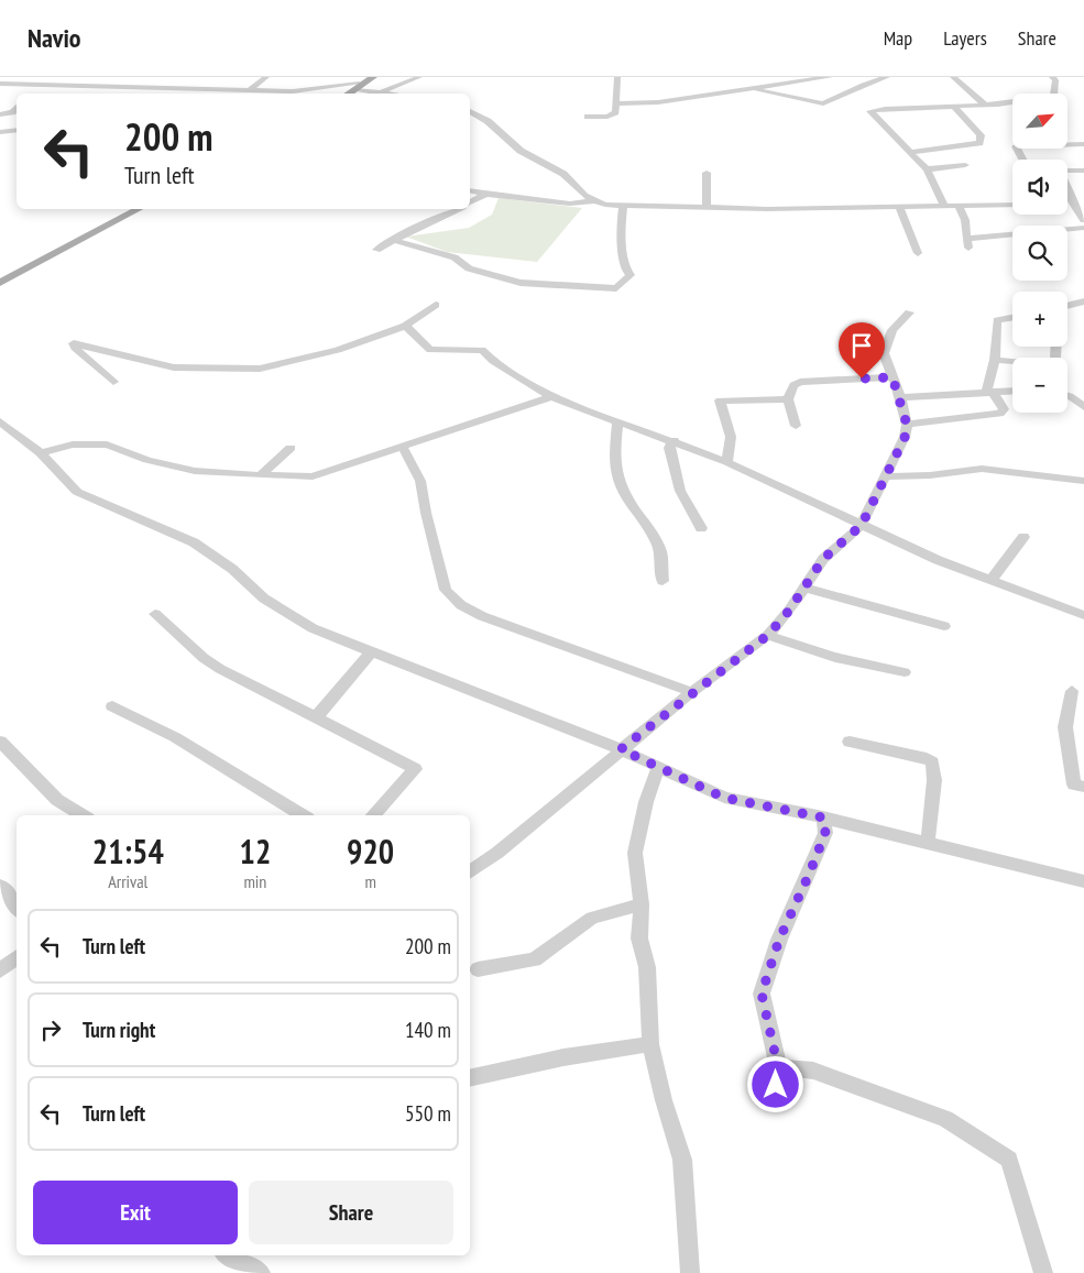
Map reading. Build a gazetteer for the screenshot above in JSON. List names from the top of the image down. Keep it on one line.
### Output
{"north":"top right","page":{"header":"Navio","nav":["Map","Layers","Share"],"map_buttons":["+","−"],"turn":["200 m","Turn left"],"eta":["21:54","Arrival","12","min","920","m"],"list":[{"name":"Turn left","value":"200 m"},{"name":"Turn right","value":"140 m"},{"name":"Turn left","value":"550 m"}],"buttons":["Exit","Share"]}}
